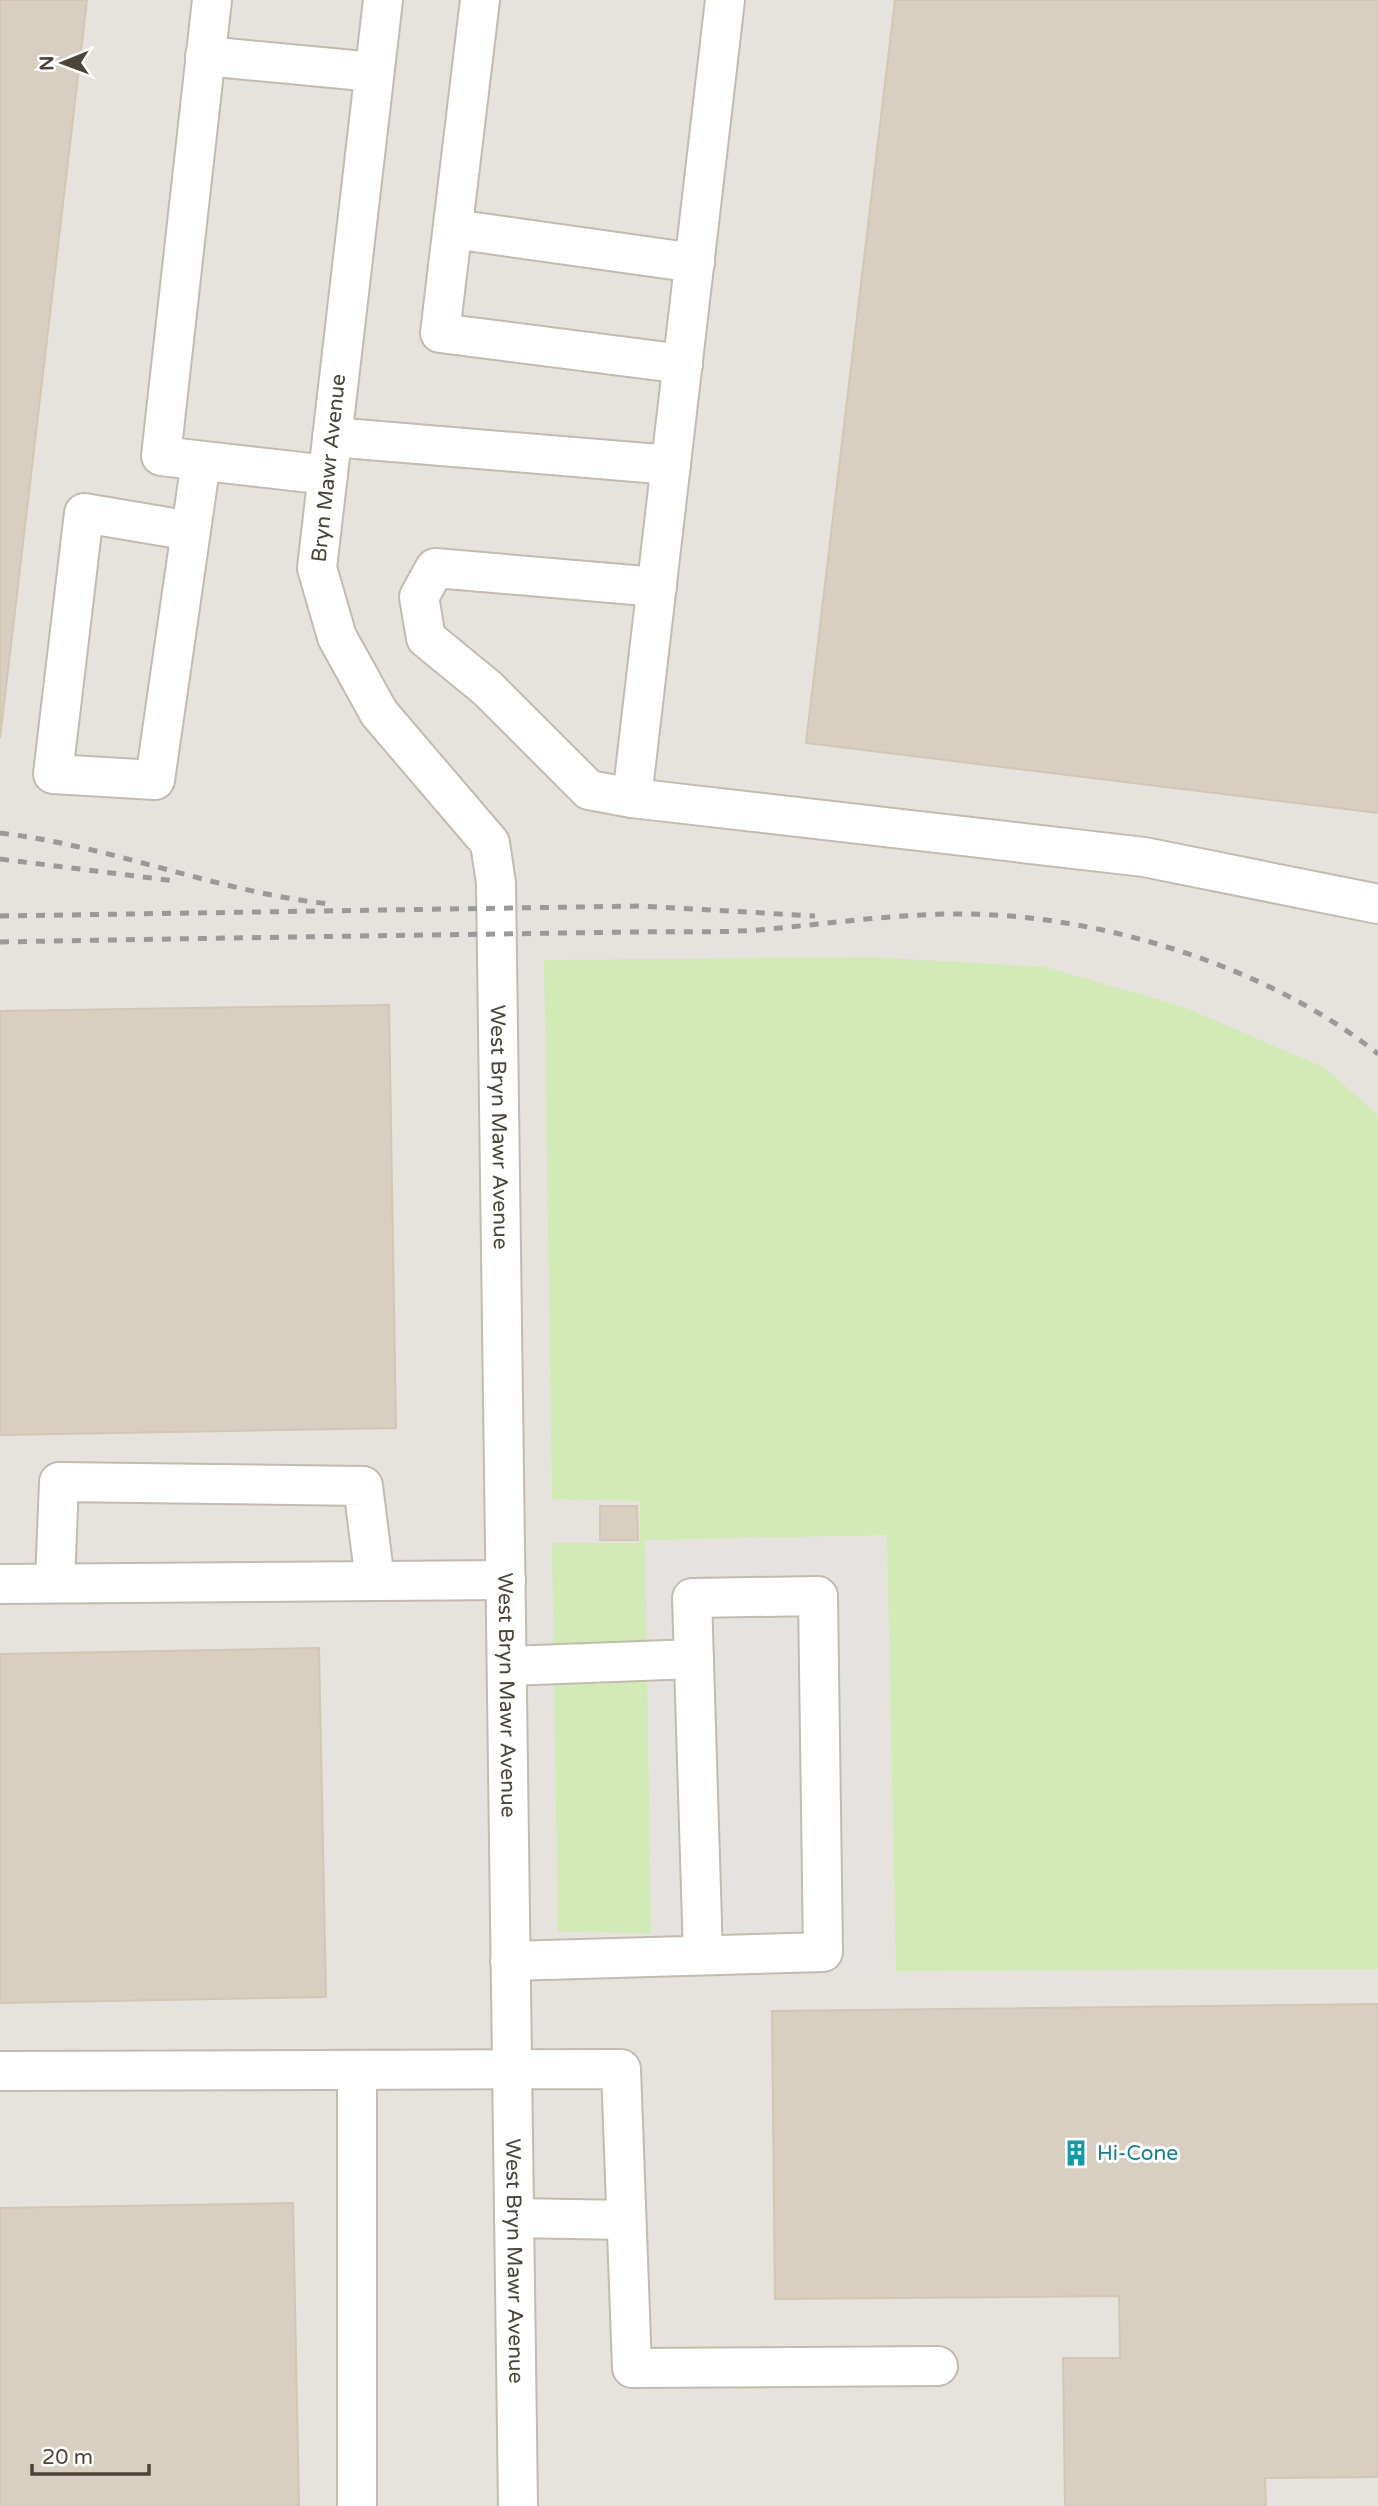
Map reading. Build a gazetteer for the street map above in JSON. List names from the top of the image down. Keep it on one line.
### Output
{"streets":{"street":["Bryn Mawr Avenue","West Bryn Mawr Avenue"]},"crossings":[["Bryn Mawr Avenue","West Bryn Mawr Avenue"]],"places":{"building":["Hi-Cone"]},"scale_bar":"20 m","north":"left"}
